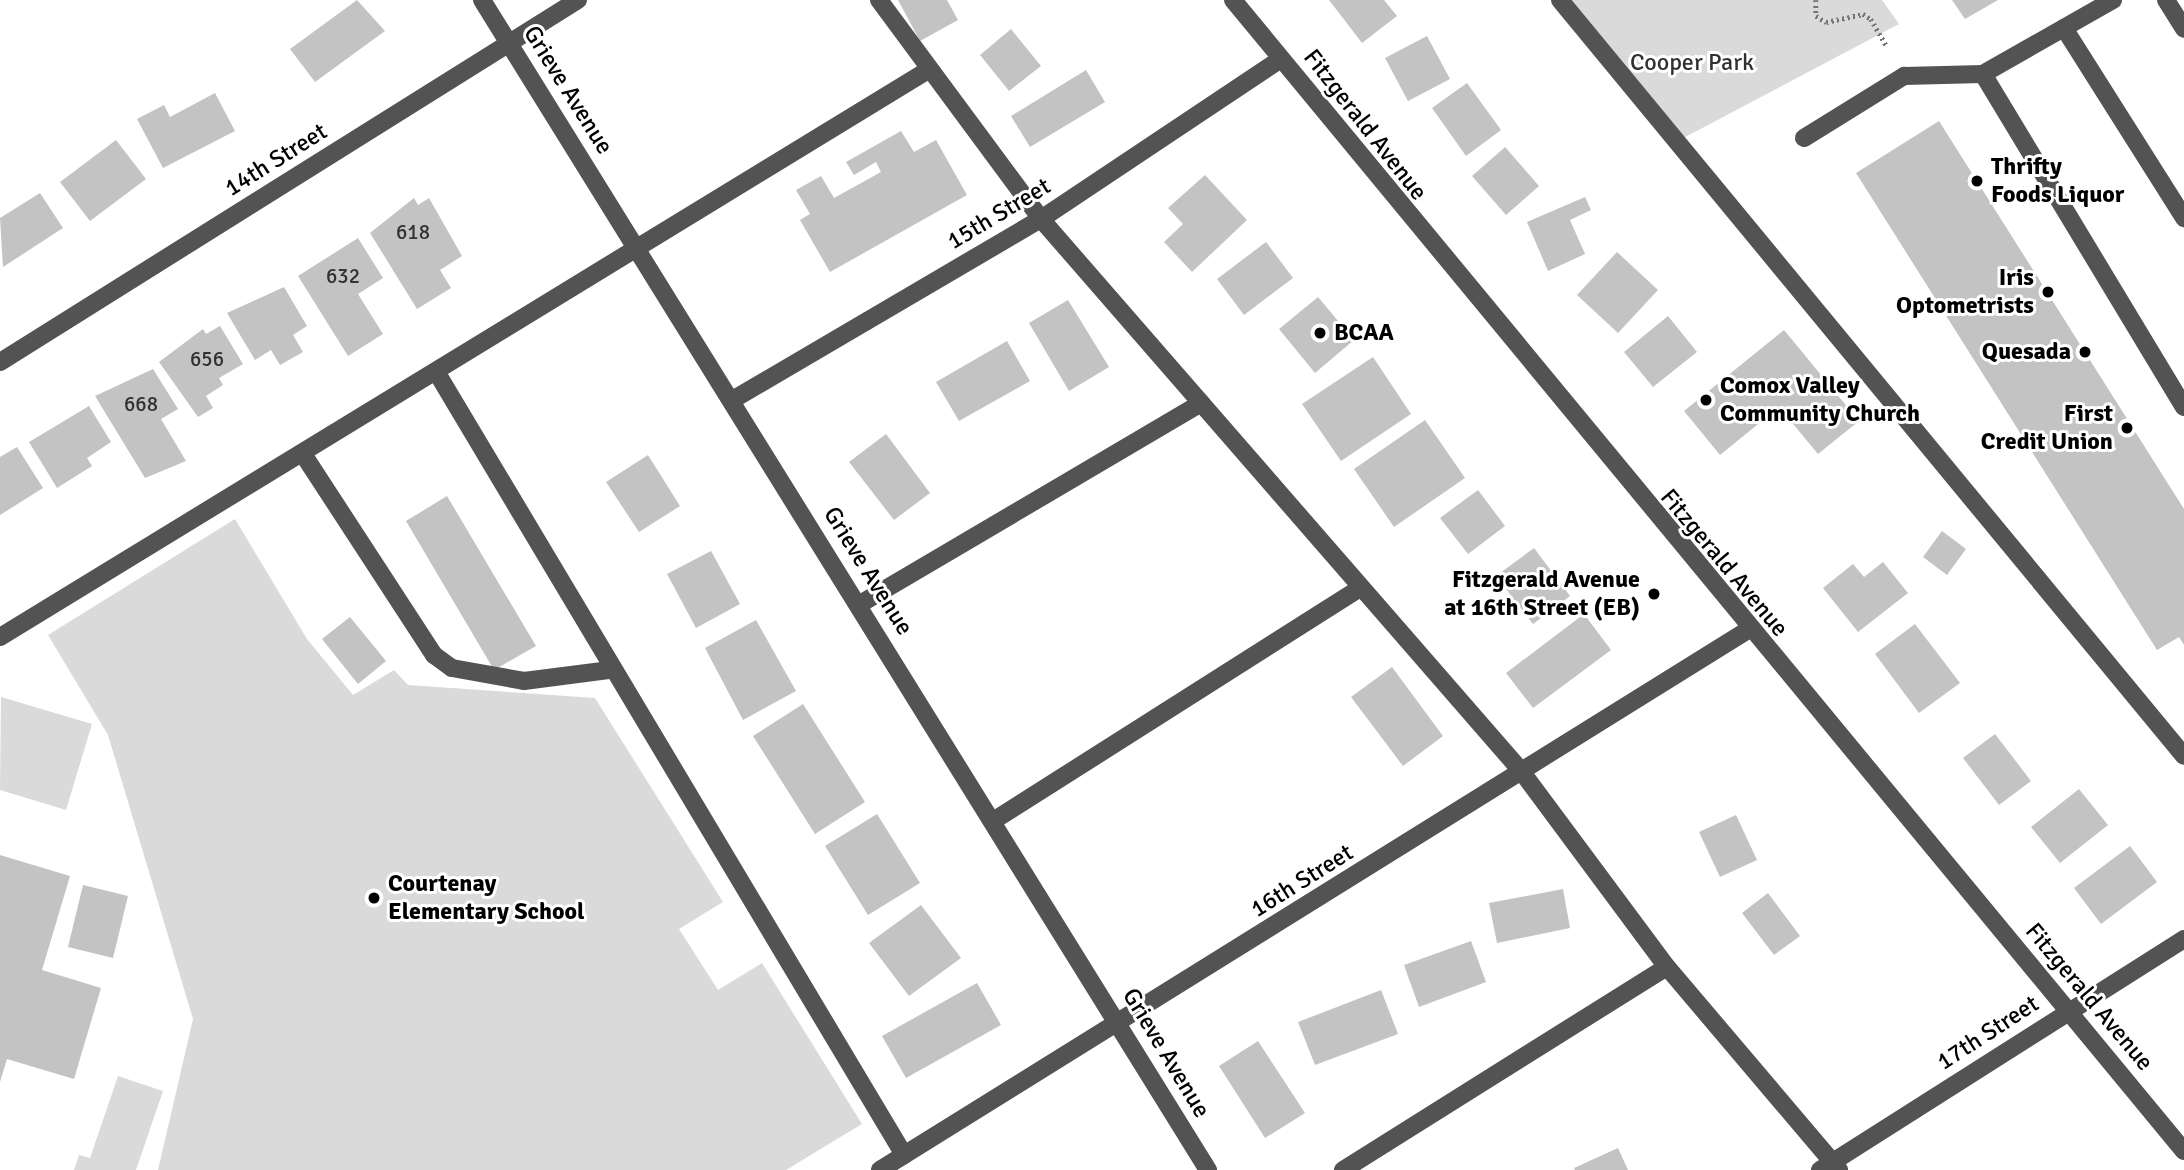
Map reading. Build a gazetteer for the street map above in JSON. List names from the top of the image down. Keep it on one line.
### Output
{"streets":{"street":["Grieve Avenue","Fitzgerald Avenue","14th Street","15th Street","16th Street","17th Street"]},"crossings":[["Grieve Avenue","14th Street"],["Grieve Avenue","15th Street"],["Grieve Avenue","16th Street"],["Fitzgerald Avenue","15th Street"],["Fitzgerald Avenue","16th Street"],["Fitzgerald Avenue","17th Street"]],"parks":["Cooper Park"],"places":["Thrifty Foods Liquor","Iris Optometrists","BCAA","Quesada","Comox Valley Community Church","First Credit Union","Fitzgerald Avenue at 16th Street (EB)","Courtenay Elementary School"],"house_numbers":["618","632","656","668"]}
